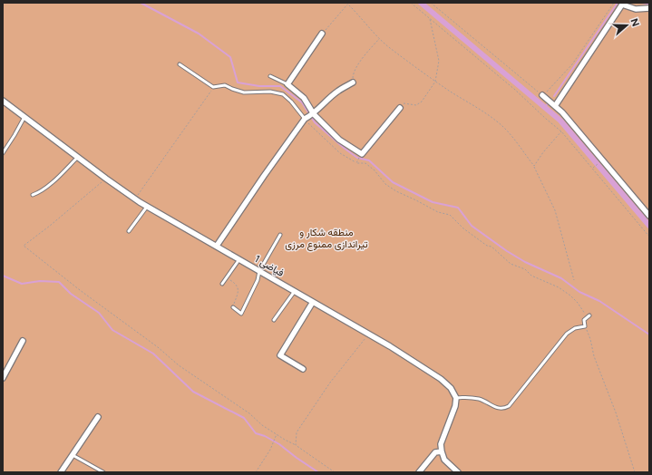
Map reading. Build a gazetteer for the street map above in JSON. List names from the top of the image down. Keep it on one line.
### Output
{"streets":{"street":["فیاضی 1"]},"parks":["منطقه شکار و تیراندازی ممنوع مرزی"],"north":"right"}
